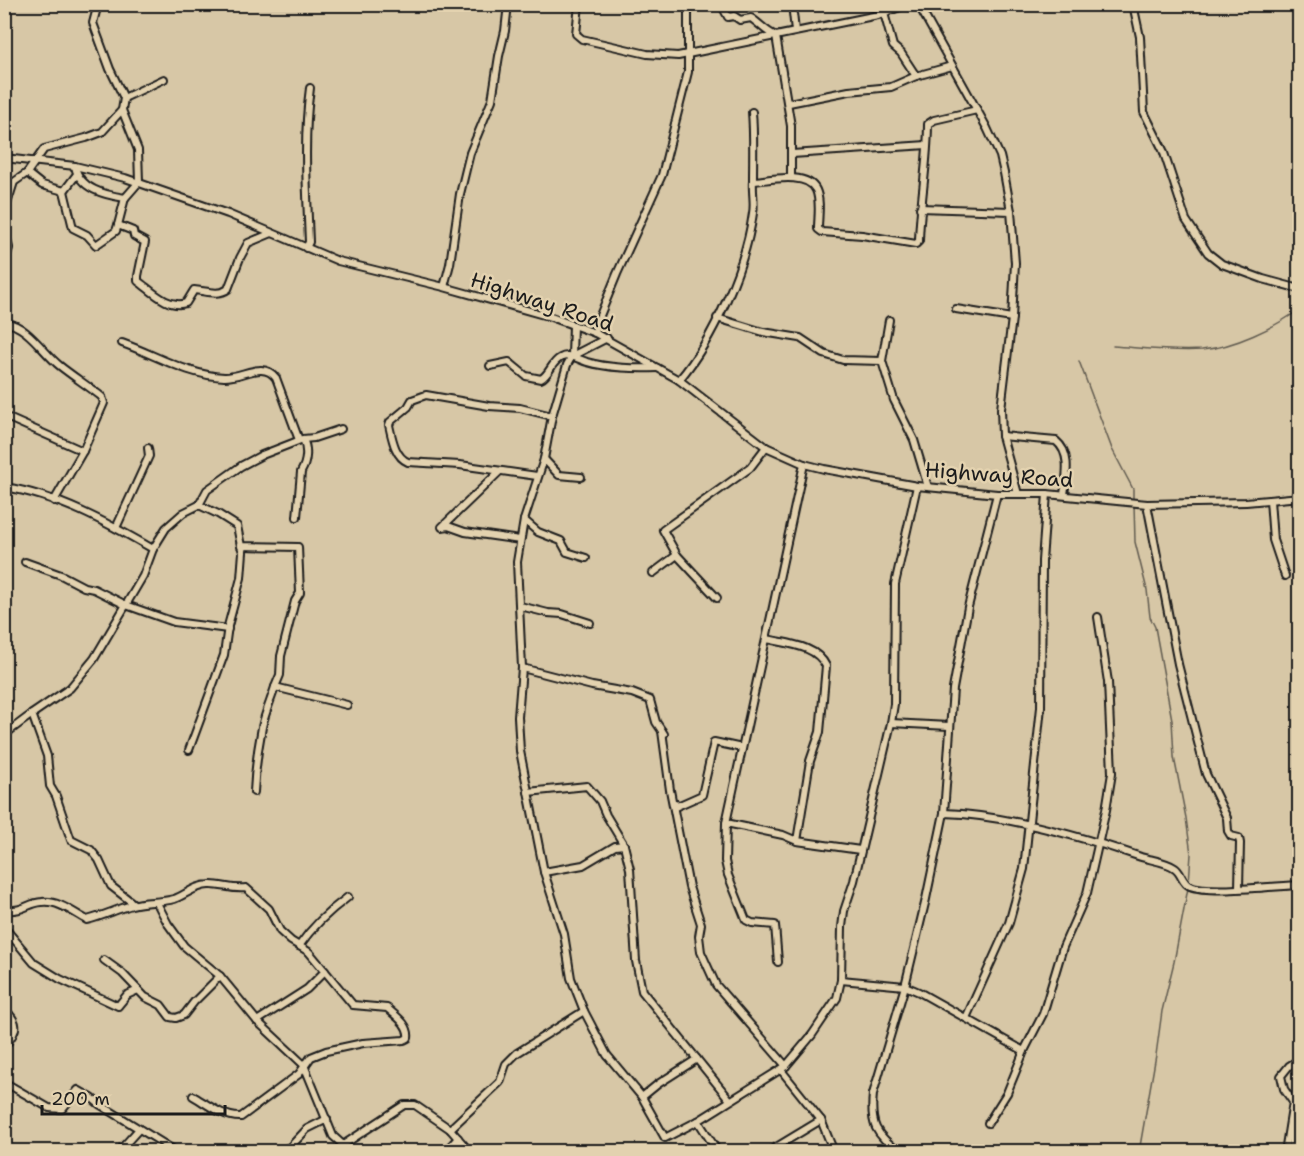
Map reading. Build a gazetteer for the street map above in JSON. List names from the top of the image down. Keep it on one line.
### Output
{"streets":{"street":["Highway Road"]},"scale_bar":"200 m"}
